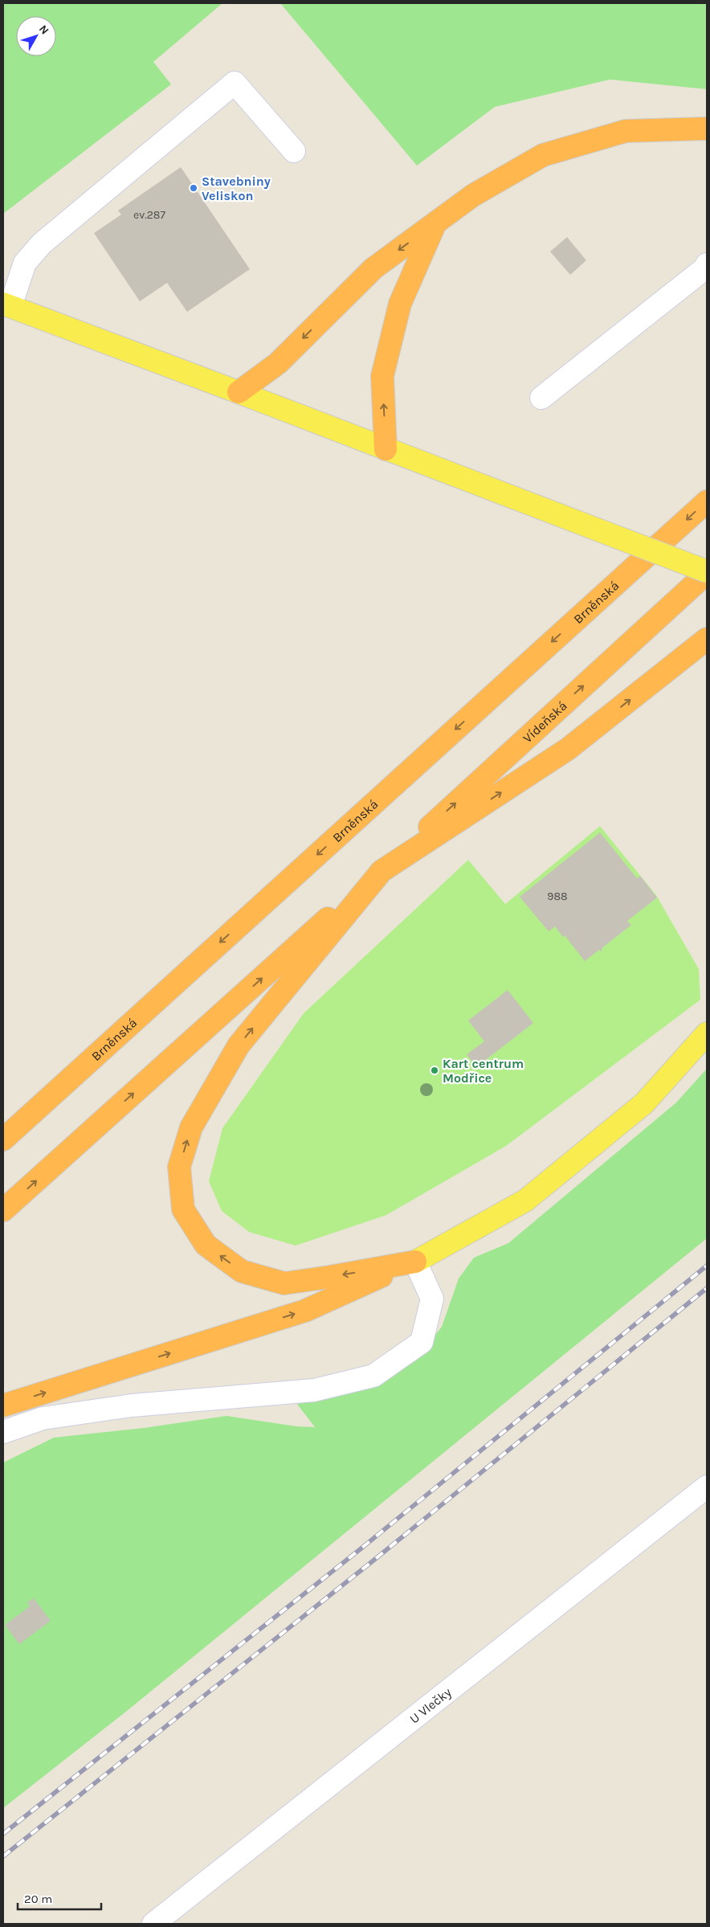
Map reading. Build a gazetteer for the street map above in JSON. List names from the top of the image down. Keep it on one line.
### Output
{"streets":{"highway":["Brněnská","Vídeňská"],"street":["U Vlečky"]},"places":["Stavebniny Veliskon","Kart centrum Modřice"],"house_numbers":["ev.287","988"],"scale_bar":"20 m","north":"top right"}
